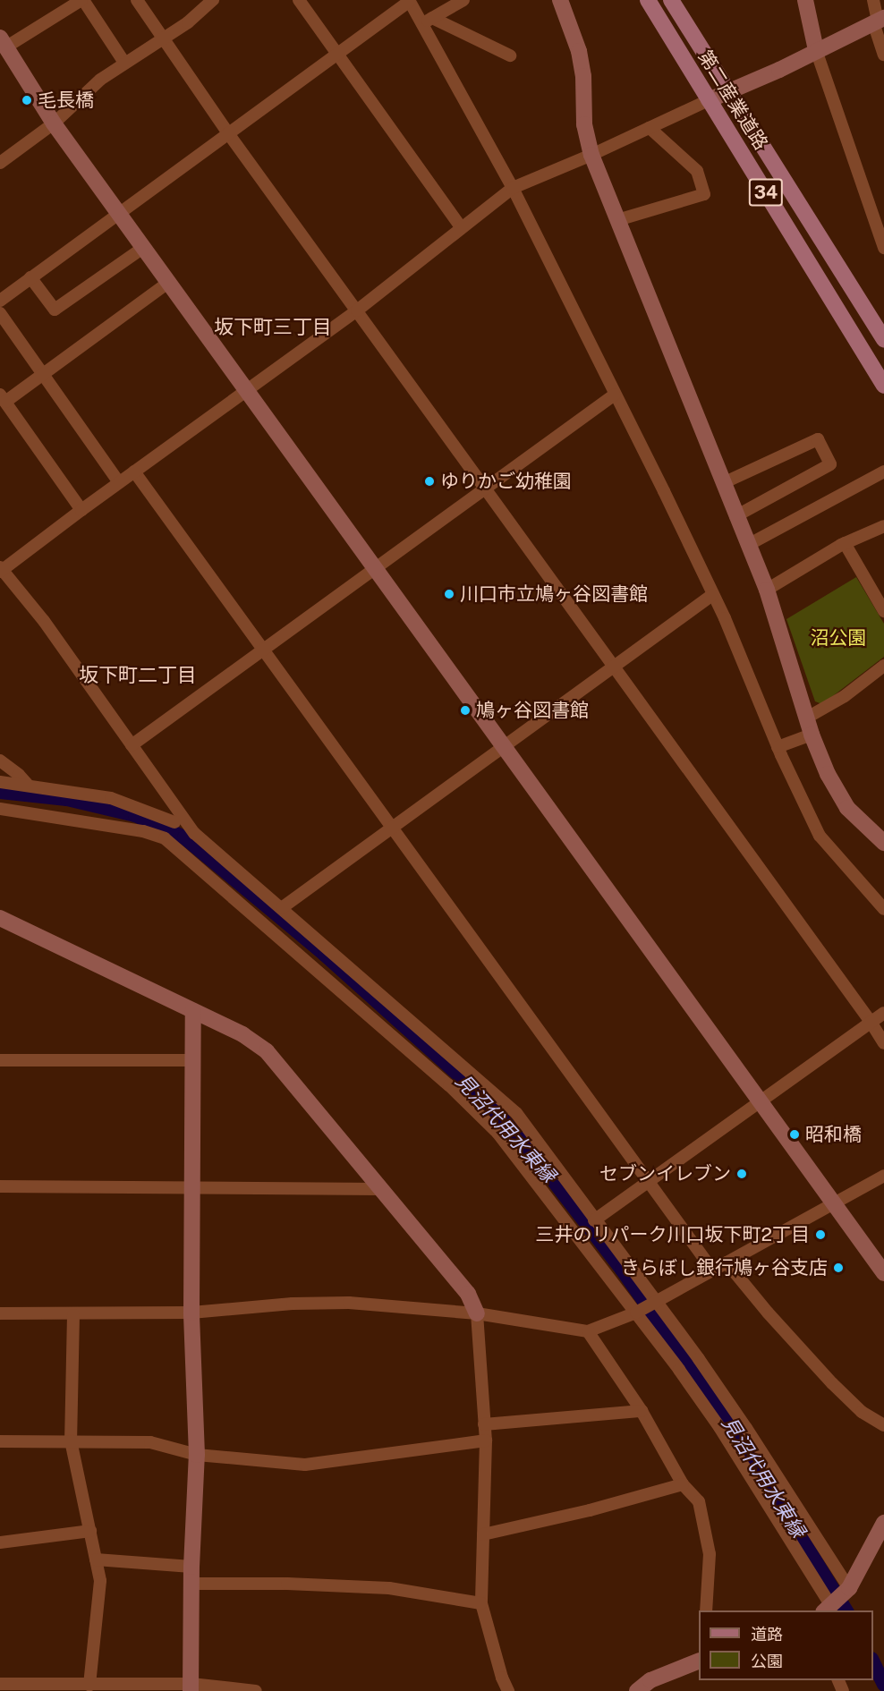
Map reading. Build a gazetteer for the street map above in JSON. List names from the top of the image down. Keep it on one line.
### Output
{"streets":{"main road":["第二産業道路","34"]},"districts":["坂下町三丁目","坂下町二丁目"],"water":["見沼代用水東縁"],"parks":["沼公園"],"places":["毛長橋","ゆりかご幼稚園","川口市立鳩ヶ谷図書館","鳩ヶ谷図書館","昭和橋","セブンイレブン","三井のリパーク川口坂下町2丁目","きらぼし銀行鳩ヶ谷支店"],"legend":["道路","公園"]}
